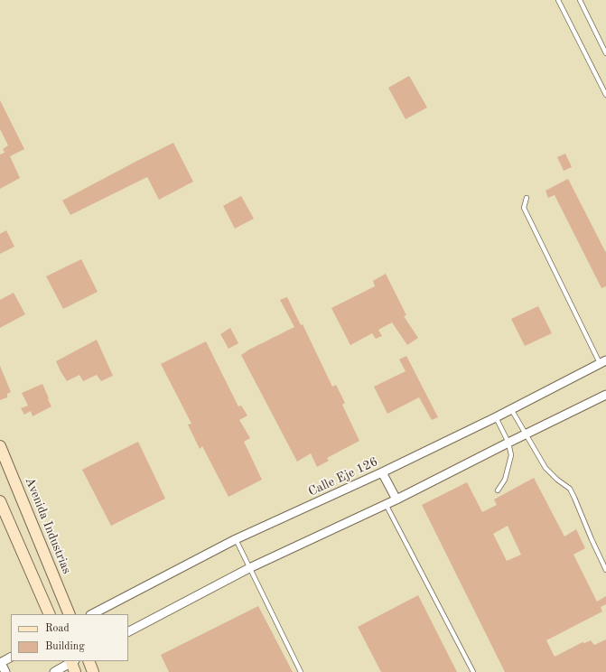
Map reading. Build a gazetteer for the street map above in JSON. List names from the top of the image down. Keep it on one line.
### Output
{"streets":{"main road":["Avenida Industrias"],"street":["Calle Eje 126"]},"legend":["Road","Building"]}
